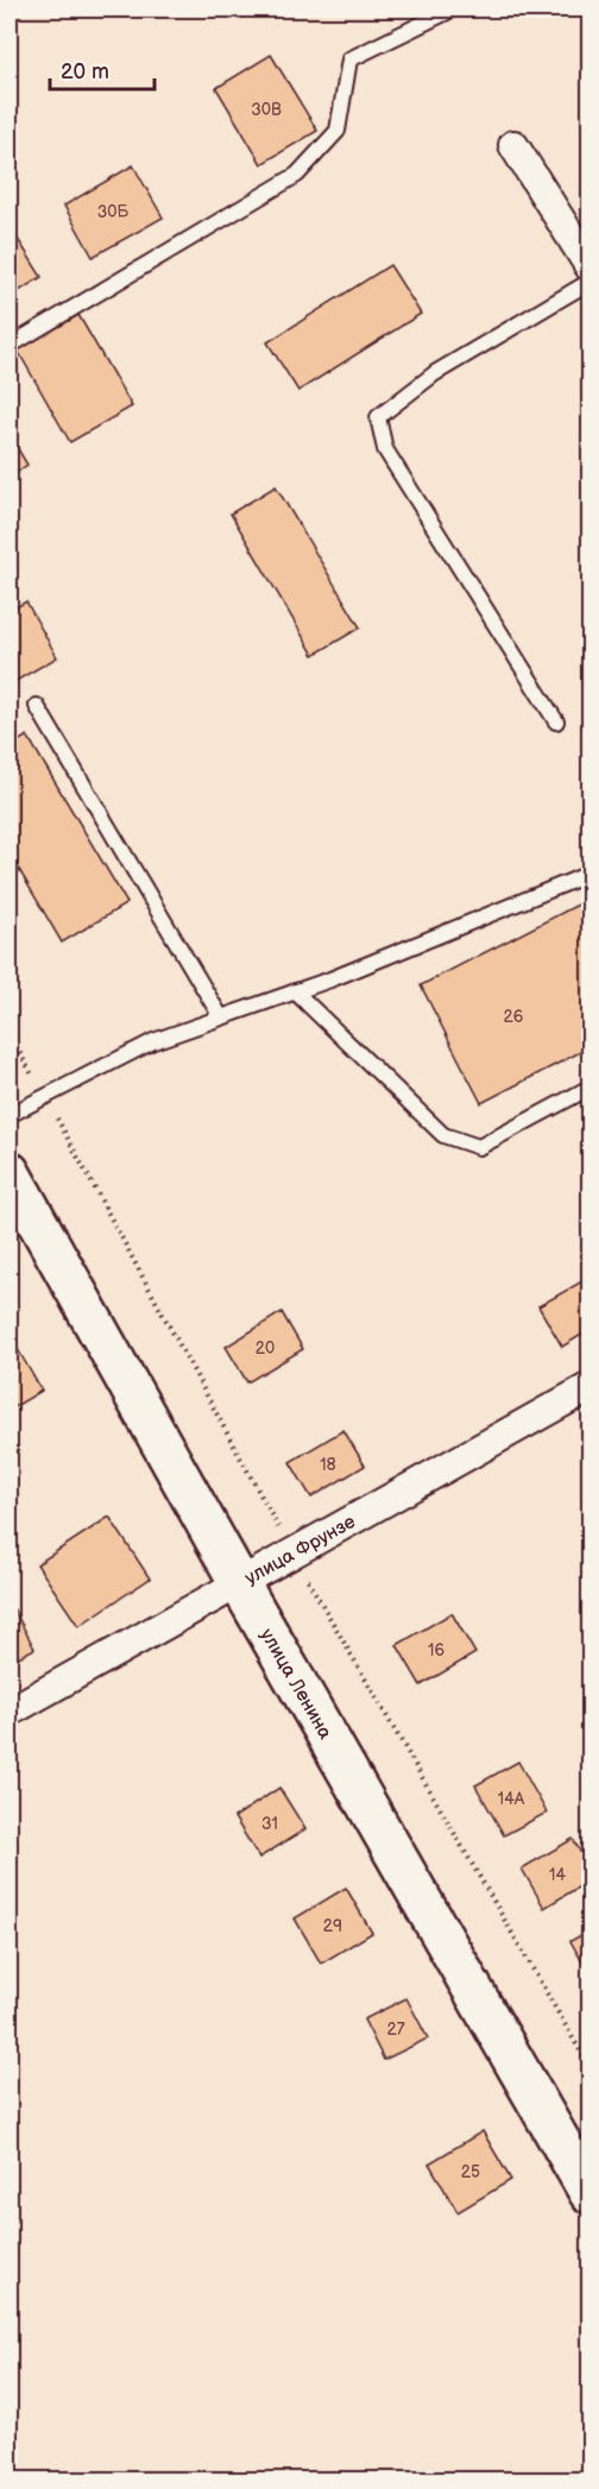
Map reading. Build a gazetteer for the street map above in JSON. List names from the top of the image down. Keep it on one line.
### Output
{"streets":{"main road":["улица Ленина"],"street":["улица Фрунзе"]},"crossings":[["улица Фрунзе","улица Ленина"]],"house_numbers":["30В","30Б","26","20","18","16","14А","31","14","29","27","25"],"scale_bar":"20 m"}
